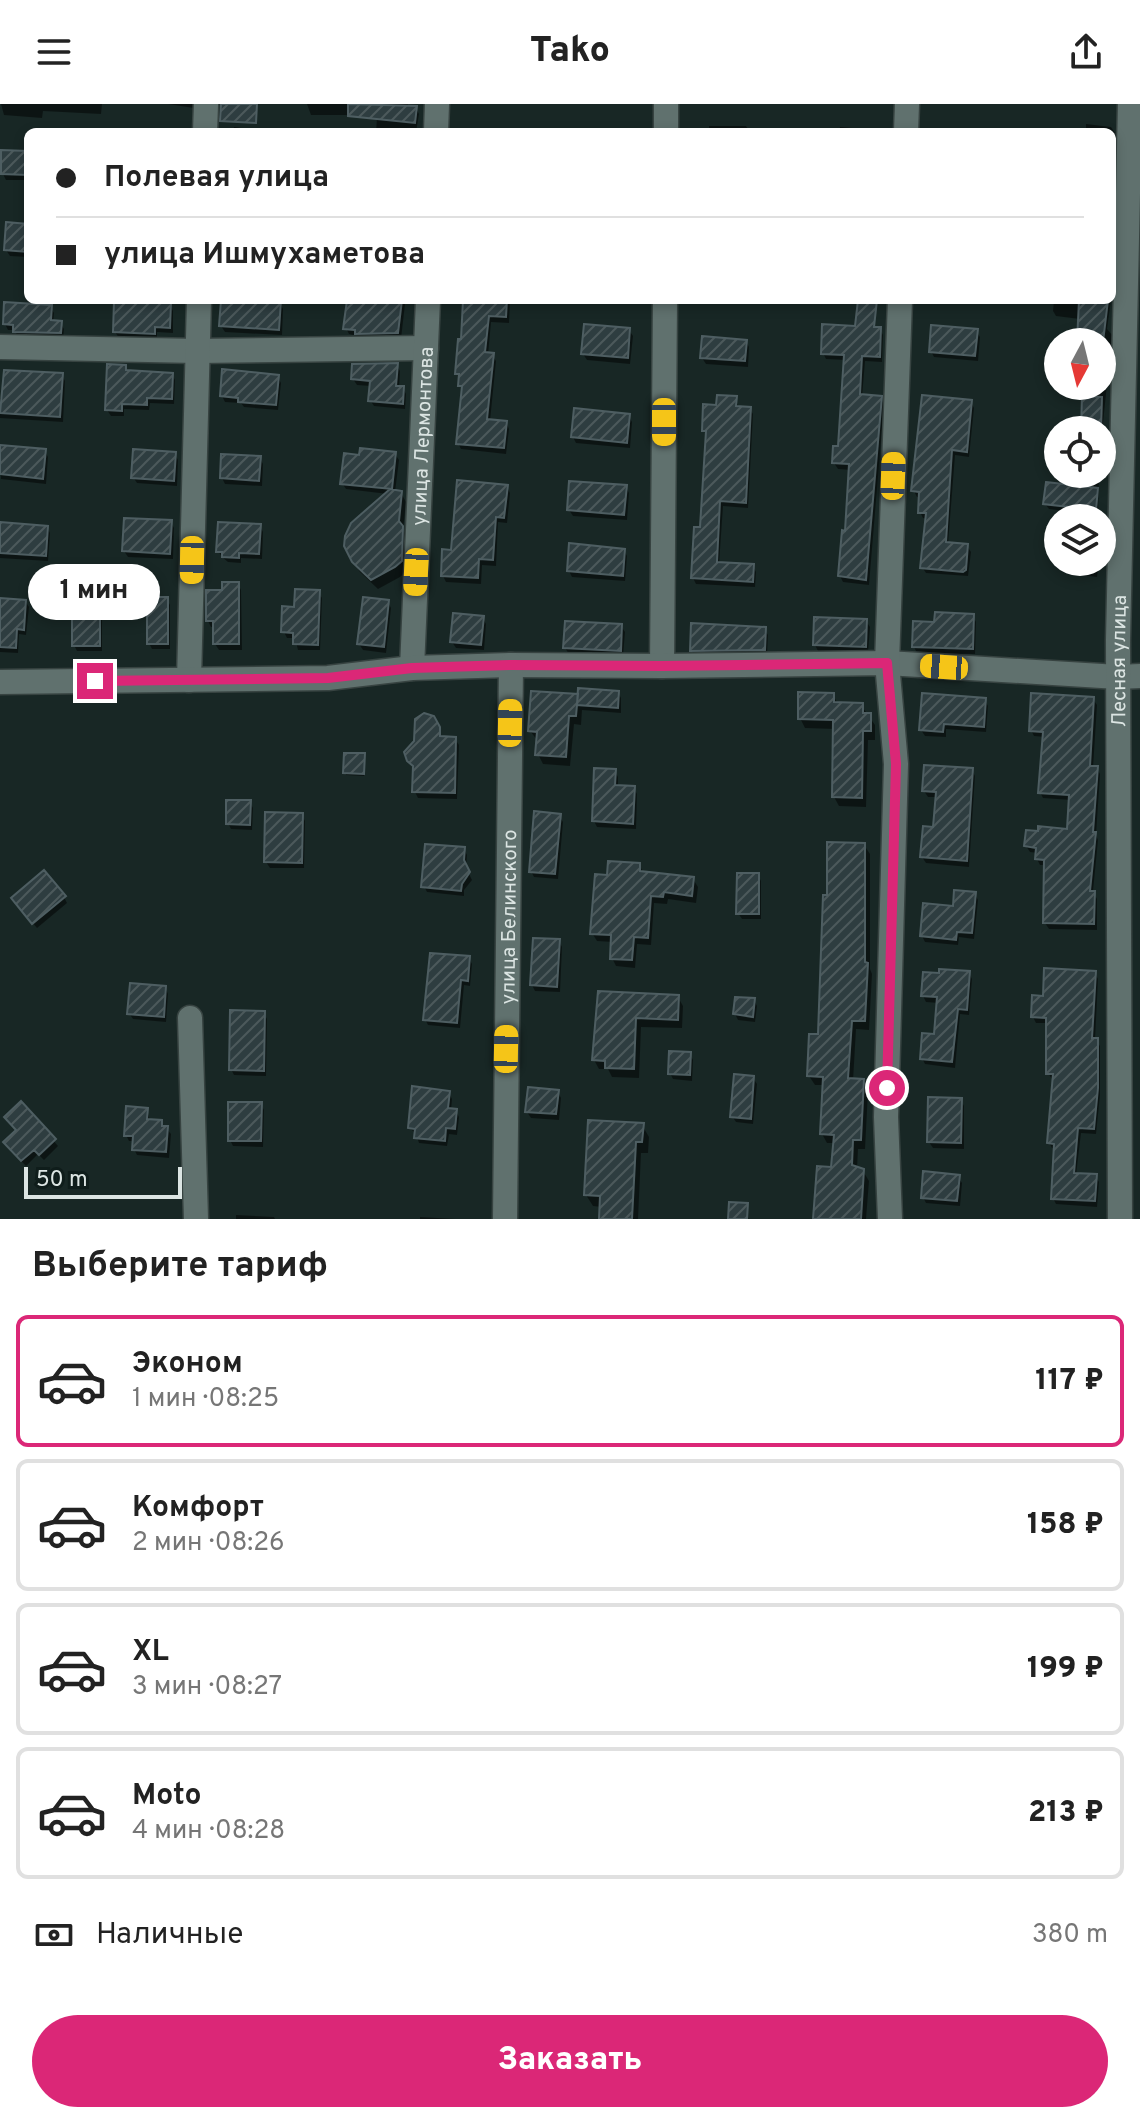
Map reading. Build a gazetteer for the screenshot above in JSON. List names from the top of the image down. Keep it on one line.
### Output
{"streets":{"street":["улица Лермонтова","Лесная улица","улица Белинского"]},"scale_bar":"50 m","north":"bottom","page":{"header":"Tako","banner":["Полевая улица","улица Ишмухаметова"],"bubble":"1 мин","scale":"50 m","heading":"Выберите тариф","list":[{"name":"Эконом","note":"1 мин · 08:25","value":"117 ₽"},{"name":"Комфорт","note":"2 мин · 08:26","value":"158 ₽"},{"name":"XL","note":"3 мин · 08:27","value":"199 ₽"},{"name":"Moto","note":"4 мин · 08:28","value":"213 ₽"}],"pay":["Наличные","380 m"],"buttons":"Заказать"}}
